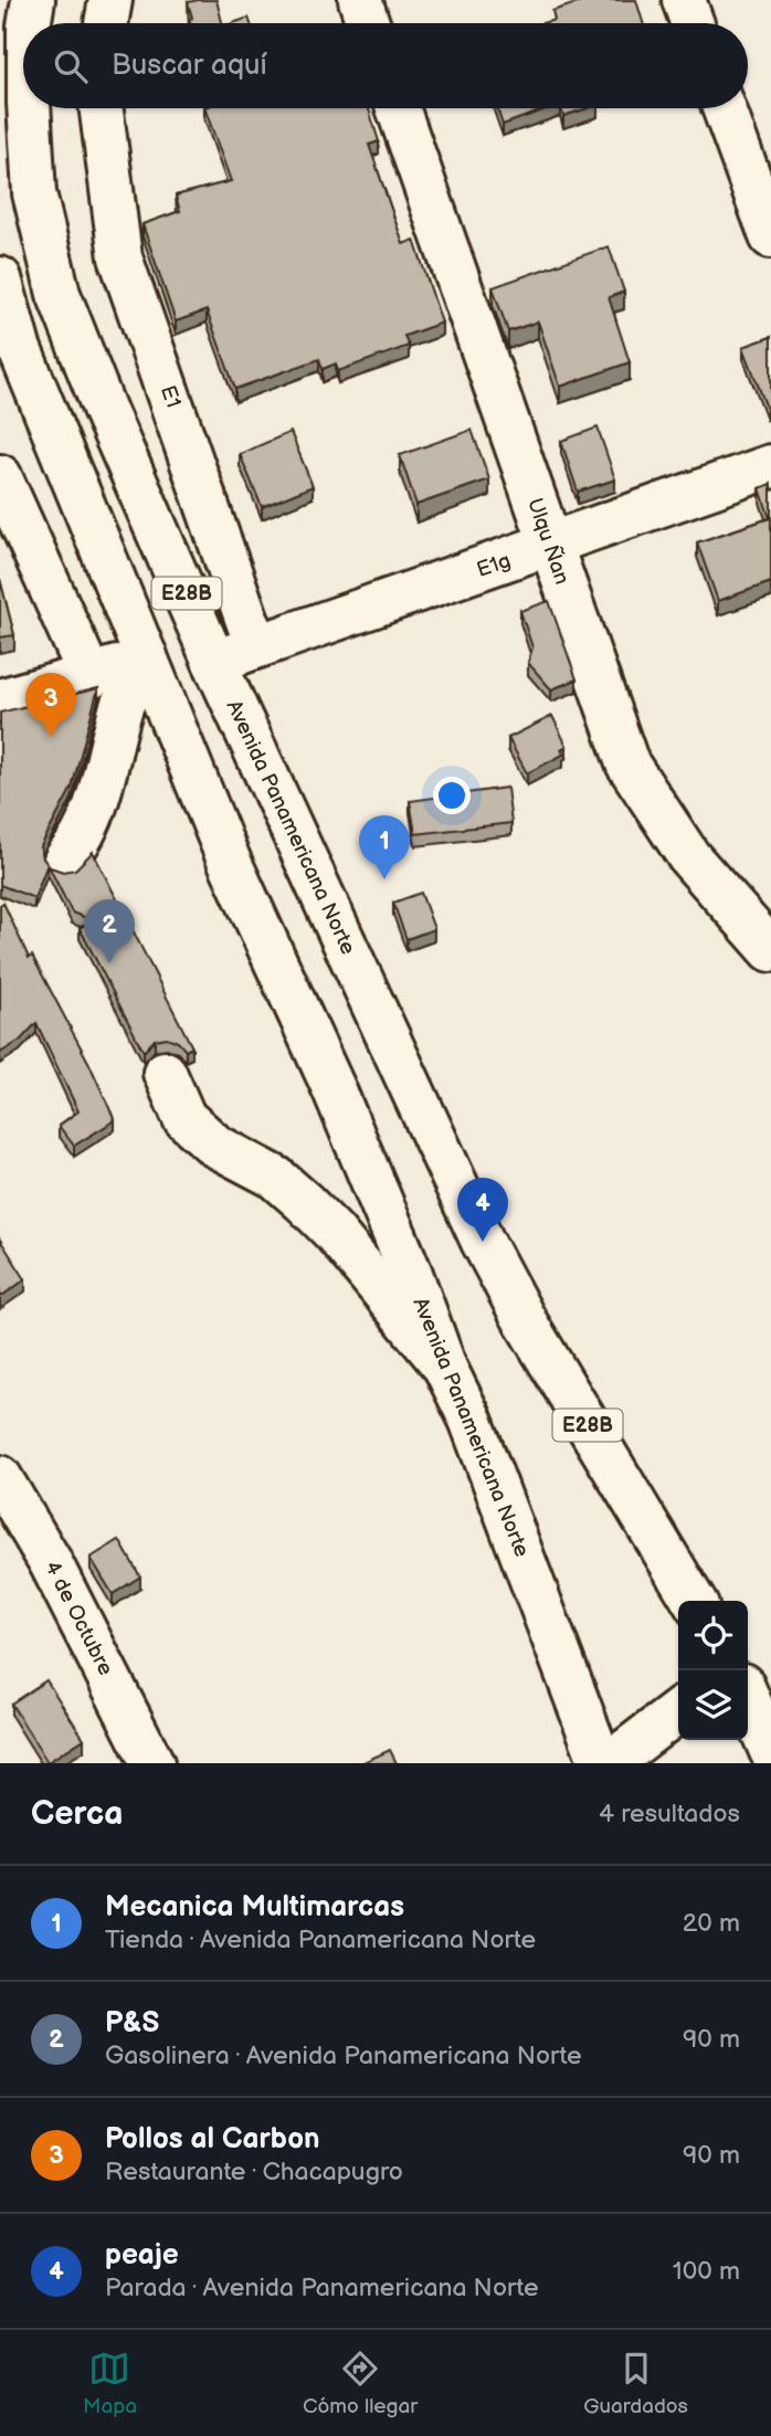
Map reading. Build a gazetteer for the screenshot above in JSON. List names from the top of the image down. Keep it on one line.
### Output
{"streets":{"main road":["E1","Ulqu Ñan","E1g","E28B","Avenida Panamericana Norte","4 de Octubre"]},"crossings":[["E1","E1g"],["Ulqu Ñan","E1g"]],"page":{"search":"Buscar aquí","pins":["3","1","2","4"],"heading":["Cerca","4 resultados"],"list":[{"mark":"1","name":"Mecanica Multimarcas","note":"Tienda · Avenida Panamericana Norte","value":"20 m"},{"mark":"2","name":"P&S","note":"Gasolinera · Avenida Panamericana Norte","value":"90 m"},{"mark":"3","name":"Pollos al Carbon","note":"Restaurante · Chacapugro","value":"90 m"},{"mark":"4","name":"peaje","note":"Parada · Avenida Panamericana Norte","value":"100 m"}],"nav":["Mapa","Cómo llegar","Guardados"]}}
